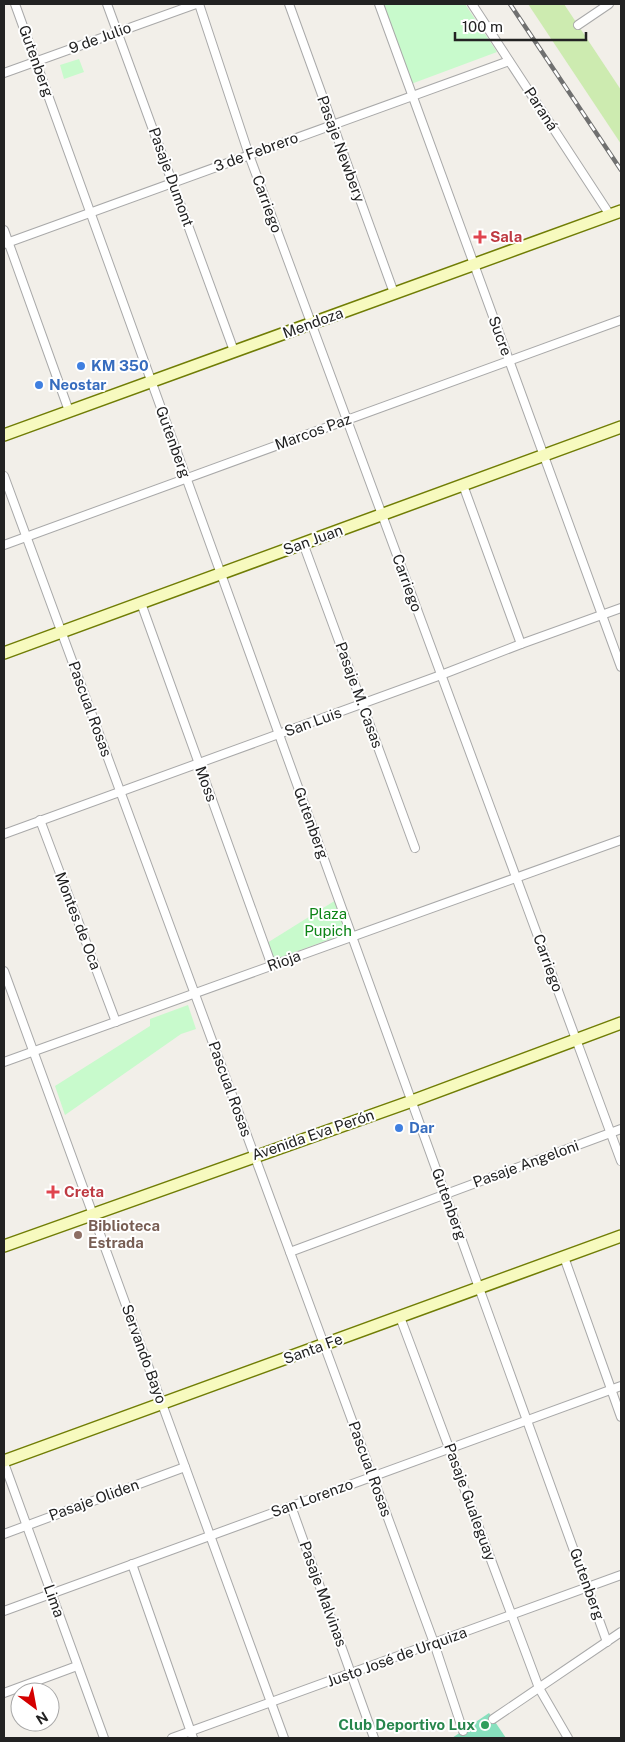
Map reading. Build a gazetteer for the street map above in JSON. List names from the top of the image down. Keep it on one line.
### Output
{"streets":{"main road":["Mendoza","San Juan","Avenida Eva Perón","Santa Fe"],"street":["9 de Julio","Gutenberg","Paraná","Pasaje Newbery","3 de Febrero","Pasaje Dumont","Carriego","Sucre","Marcos Paz","Pasaje M. Casas","Pascual Rosas","San Luis","Moss","Montes de Oca","Rioja","Pasaje Angeloni","Servando Bayo","San Lorenzo","Pasaje Oliden","Pasaje Gualeguay","Pasaje Malvinas","Lima","Justo José de Urquiza"]},"crossings":[["9 de Julio","Gutenberg"],["9 de Julio","Pasaje Dumont"],["9 de Julio","Carriego"],["Gutenberg","3 de Febrero"],["Gutenberg","Mendoza"],["Gutenberg","Marcos Paz"],["Gutenberg","San Juan"],["Gutenberg","San Luis"],["Gutenberg","Rioja"],["Gutenberg","Avenida Eva Perón"],["Gutenberg","Pasaje Angeloni"],["Gutenberg","Santa Fe"],["Gutenberg","San Lorenzo"],["Gutenberg","Justo José de Urquiza"],["Paraná","3 de Febrero"],["Paraná","Mendoza"],["Pasaje Newbery","3 de Febrero"],["Pasaje Newbery","Mendoza"],["3 de Febrero","Pasaje Dumont"],["3 de Febrero","Carriego"],["3 de Febrero","Sucre"],["Pasaje Dumont","Mendoza"],["Carriego","Mendoza"],["Carriego","Marcos Paz"],["Carriego","San Juan"],["Carriego","San Luis"],["Carriego","Rioja"],["Carriego","Avenida Eva Perón"],["Carriego","Pasaje Angeloni"],["Mendoza","Sucre"],["Sucre","Marcos Paz"],["Sucre","San Juan"],["Sucre","San Luis"],["Marcos Paz","Pascual Rosas"],["San Juan","Pasaje M. Casas"],["San Juan","Pascual Rosas"],["San Juan","Moss"],["Pasaje M. Casas","San Luis"],["Pascual Rosas","San Luis"],["Pascual Rosas","Rioja"],["Pascual Rosas","Avenida Eva Perón"],["Pascual Rosas","Pasaje Angeloni"],["Pascual Rosas","Santa Fe"],["Pascual Rosas","San Lorenzo"],["Pascual Rosas","Justo José de Urquiza"],["San Luis","Moss"],["San Luis","Montes de Oca"],["Moss","Rioja"],["Montes de Oca","Rioja"],["Rioja","Servando Bayo"],["Avenida Eva Perón","Servando Bayo"],["Santa Fe","Servando Bayo"],["Santa Fe","Pasaje Gualeguay"],["Santa Fe","Lima"],["Servando Bayo","San Lorenzo"],["Servando Bayo","Pasaje Oliden"],["Servando Bayo","Justo José de Urquiza"],["San Lorenzo","Pasaje Gualeguay"],["San Lorenzo","Pasaje Malvinas"],["San Lorenzo","Lima"],["Pasaje Oliden","Lima"],["Pasaje Gualeguay","Justo José de Urquiza"],["Pasaje Malvinas","Justo José de Urquiza"]],"parks":["Plaza Pupich"],"places":{"health":["Sala","Creta"],"other":["KM 350","Neostar","Dar","Biblioteca Estrada","Club Deportivo Lux"]},"scale_bar":"100 m","north":"bottom right"}
